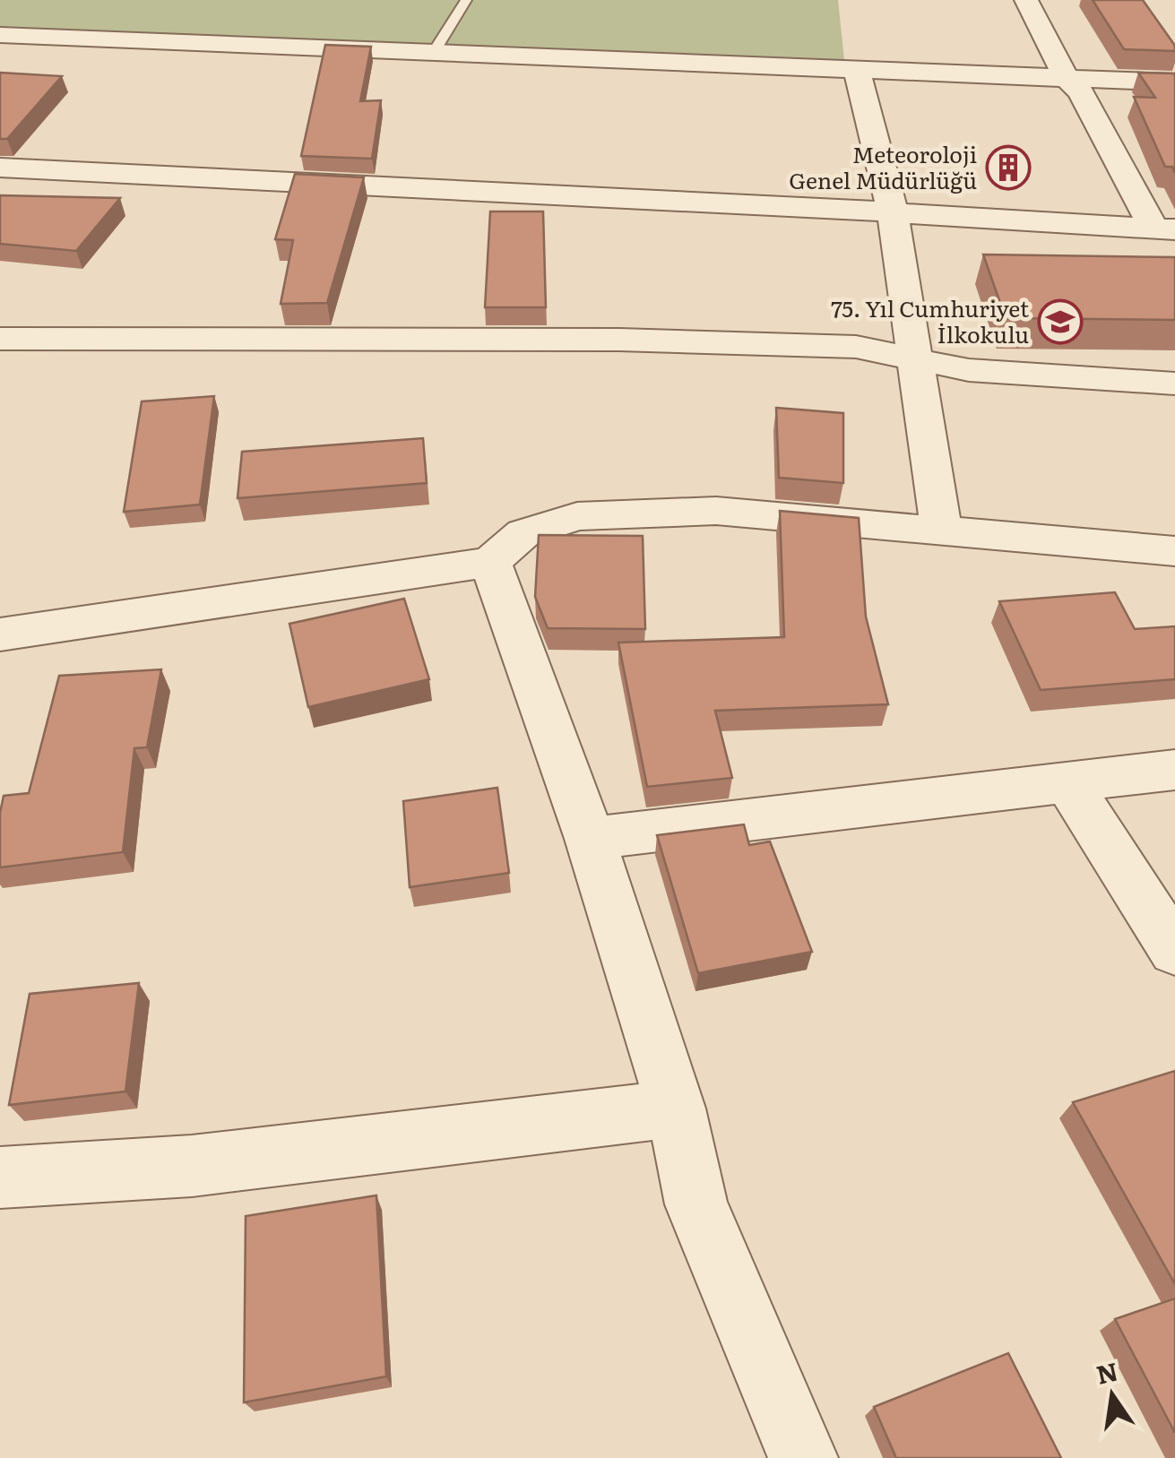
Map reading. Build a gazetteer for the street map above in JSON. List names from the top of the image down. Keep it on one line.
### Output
{"places":{"building":["Meteoroloji Genel Müdürlüğü"],"school or university":["75. Yıl Cumhuriyet İlkokulu"]},"north":"top"}
